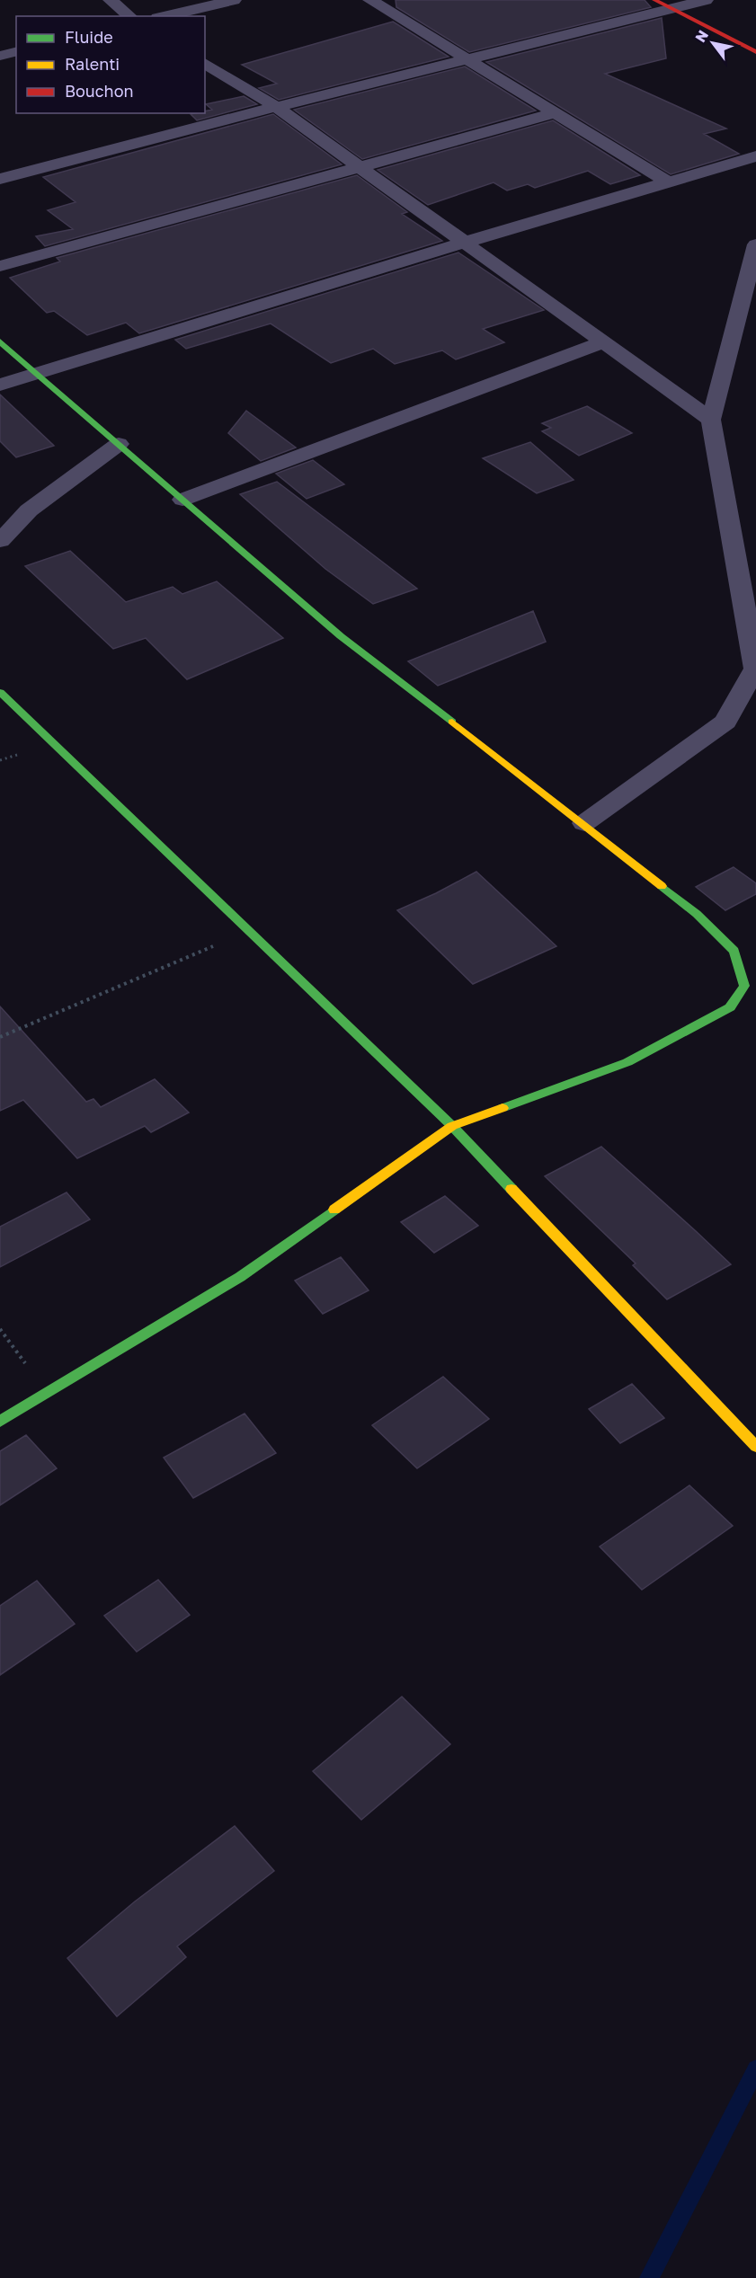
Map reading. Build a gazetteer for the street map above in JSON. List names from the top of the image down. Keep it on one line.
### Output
{"legend":["Fluide","Ralenti","Bouchon"],"north":"top left"}
